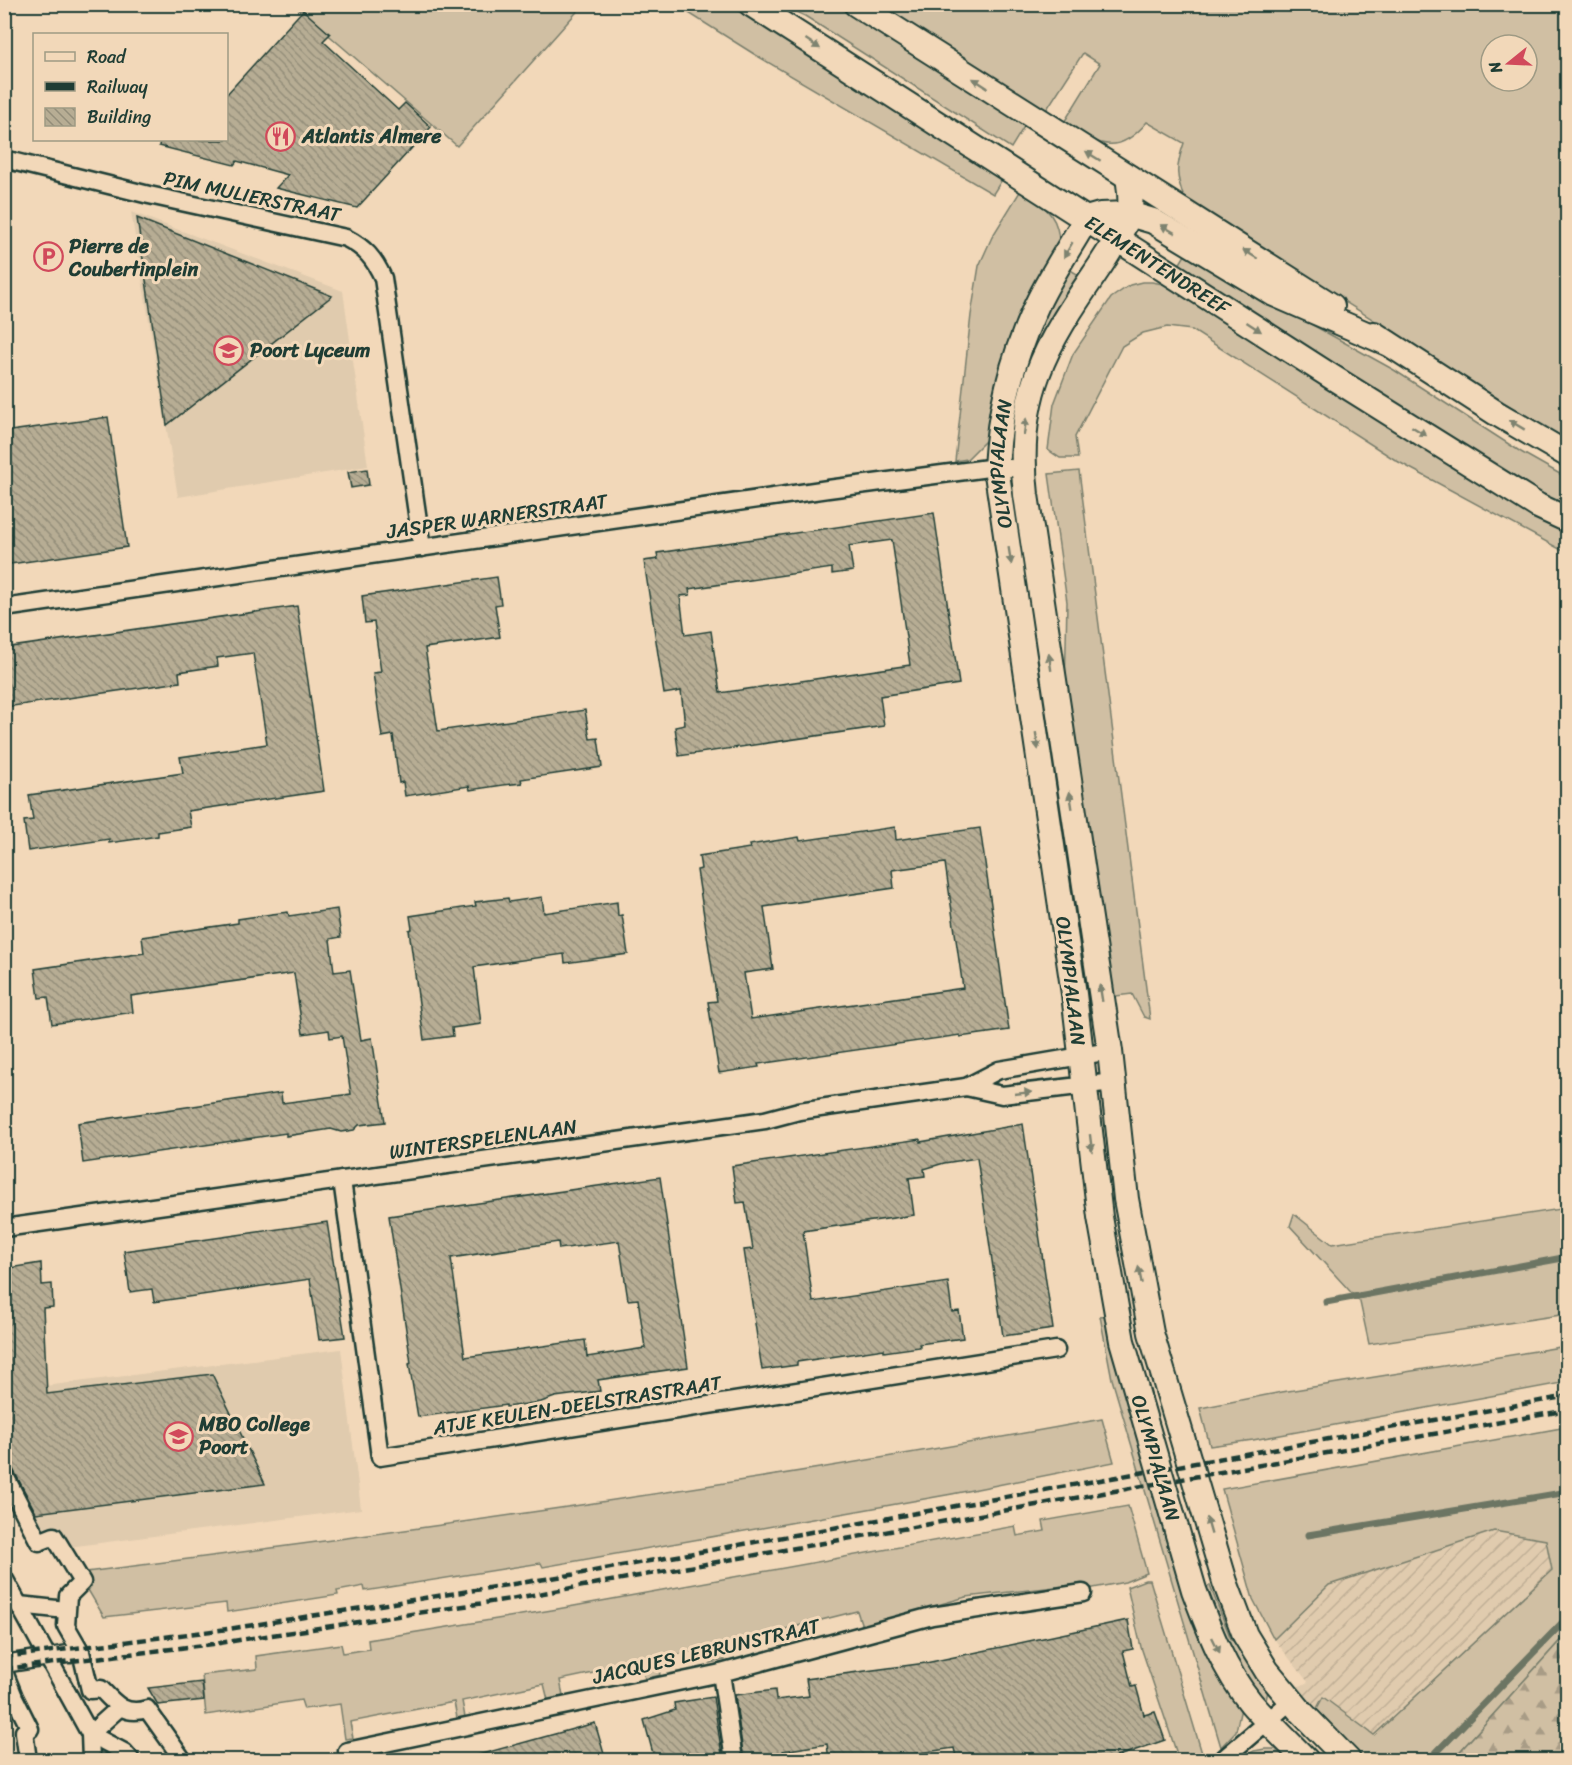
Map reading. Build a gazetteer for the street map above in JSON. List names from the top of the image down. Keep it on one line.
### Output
{"streets":{"street":["PIM MULIERSTRAAT","ELEMENTENDREEF","OLYMPIALAAN","JASPER WARNERSTRAAT","WINTERSPELENLAAN","ATJE KEULEN-DEELSTRASTRAAT","JACQUES LEBRUNSTRAAT"]},"crossings":[["PIM MULIERSTRAAT","JASPER WARNERSTRAAT"],["ELEMENTENDREEF","OLYMPIALAAN"],["OLYMPIALAAN","JASPER WARNERSTRAAT"],["OLYMPIALAAN","WINTERSPELENLAAN"],["WINTERSPELENLAAN","ATJE KEULEN-DEELSTRASTRAAT"]],"places":{"restaurant":["Atlantis Almere"],"parking":["Pierre de Coubertinplein"],"school or university":["Poort Lyceum","MBO College Poort"]},"legend":["Road","Railway","Building"],"north":"left"}
